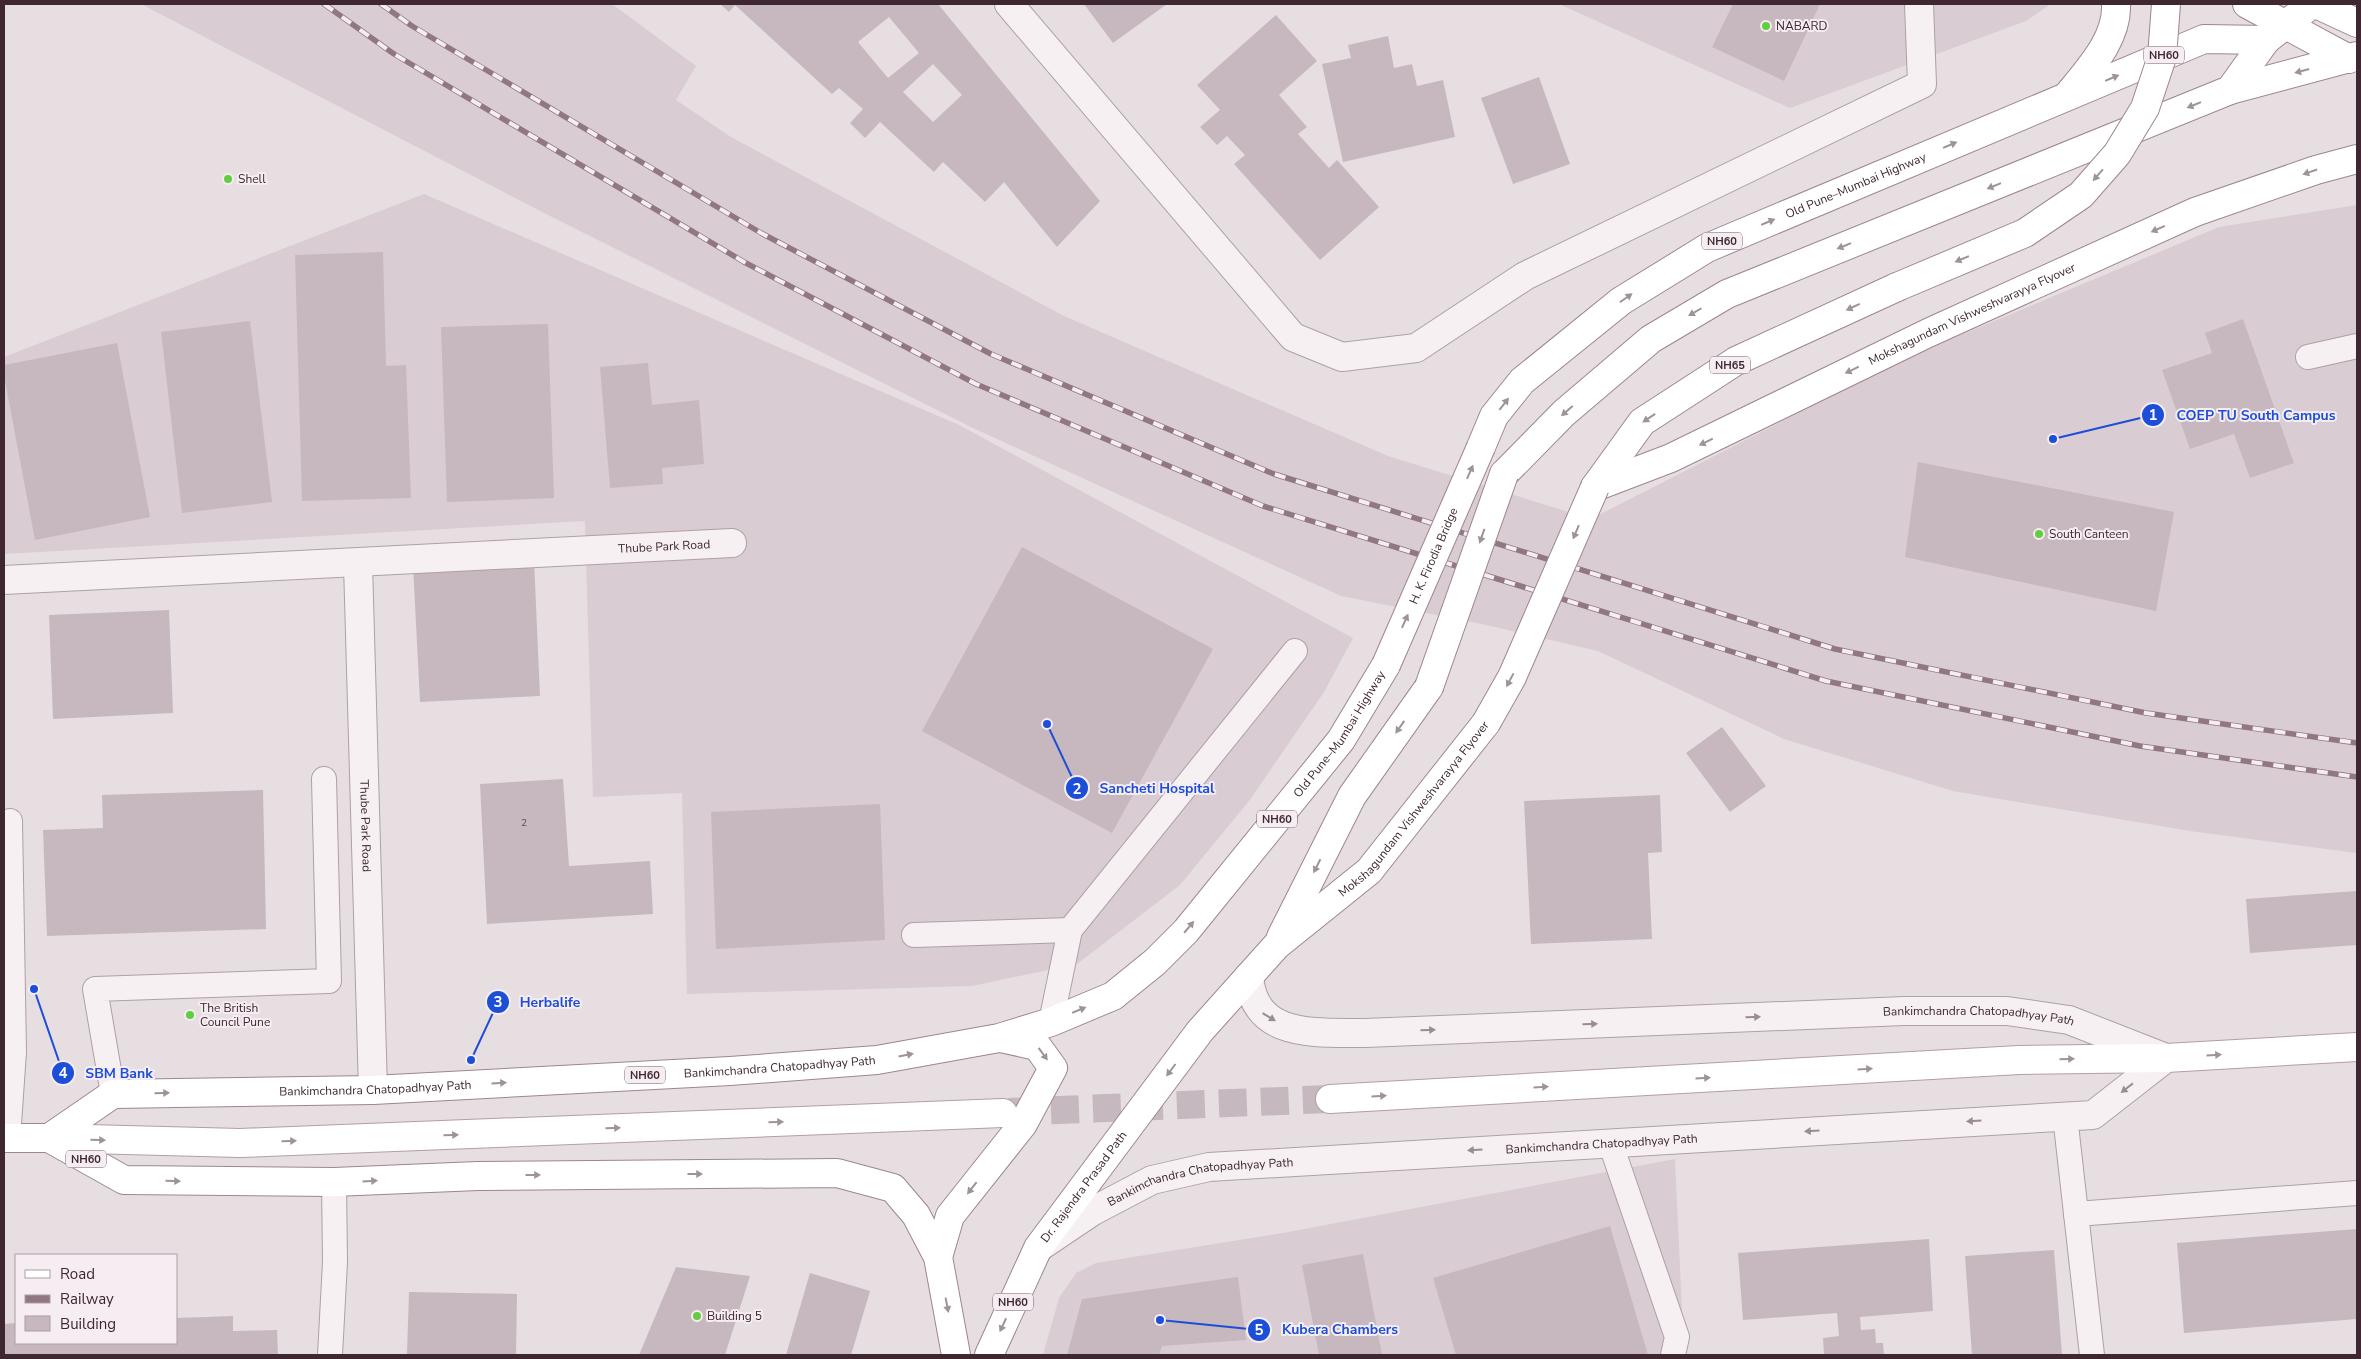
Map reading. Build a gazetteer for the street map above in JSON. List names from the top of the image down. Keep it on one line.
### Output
{"streets":{"main road":["NH60","Old Pune–Mumbai Highway","Mokshagundam Vishweshvarayya Flyover","NH65","H. K. Firodia Bridge","Bankimchandra Chatopadhyay Path","Dr. Rajendra Prasad Path"],"street":["Thube Park Road"]},"crossings":[["NH60","Old Pune–Mumbai Highway"],["NH60","Mokshagundam Vishweshvarayya Flyover"],["NH60","Bankimchandra Chatopadhyay Path"],["NH60","Dr. Rajendra Prasad Path"],["Old Pune–Mumbai Highway","H. K. Firodia Bridge"],["Old Pune–Mumbai Highway","Bankimchandra Chatopadhyay Path"],["Thube Park Road","Bankimchandra Chatopadhyay Path"],["Bankimchandra Chatopadhyay Path","Dr. Rajendra Prasad Path"]],"one_way":["H. K. Firodia Bridge","Dr. Rajendra Prasad Path"],"places":["NABARD","Shell","COEP TU South Campus","South Canteen","Sancheti Hospital","SBM Bank","The British Council Pune","Herbalife","Building 5","Kubera Chambers"],"house_numbers":["2"],"legend":["Road","Railway","Building"]}
